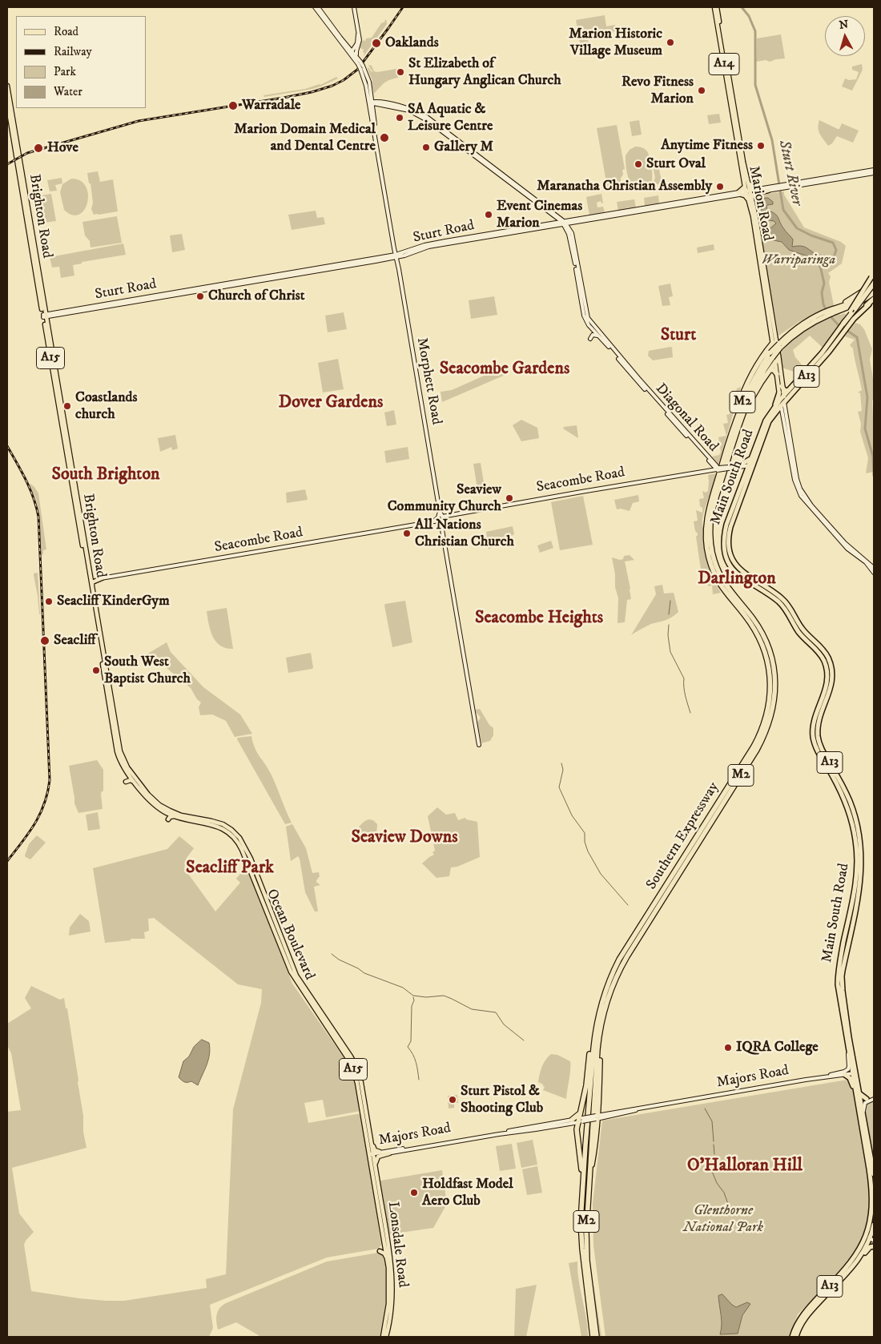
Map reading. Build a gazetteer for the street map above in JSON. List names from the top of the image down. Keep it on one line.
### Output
{"streets":{"highway":["A13","M2","Main South Road","Southern Expressway"],"main road":["A14","Marion Road","Brighton Road","Sturt Road","A15","Morphett Road","Diagonal Road","Seacombe Road","Ocean Boulevard","Majors Road","Lonsdale Road"]},"crossings":[["Marion Road","Sturt Road"],["Marion Road","A13"],["Marion Road","M2"],["Marion Road","Main South Road"],["Marion Road","Southern Expressway"],["Brighton Road","Sturt Road"],["Brighton Road","Seacombe Road"],["Brighton Road","Ocean Boulevard"],["Sturt Road","Morphett Road"],["Sturt Road","Diagonal Road"],["A13","Main South Road"],["A13","Majors Road"],["Morphett Road","Diagonal Road"],["Morphett Road","Seacombe Road"],["M2","Southern Expressway"],["Diagonal Road","Seacombe Road"],["Main South Road","Seacombe Road"],["Main South Road","Majors Road"],["Ocean Boulevard","Majors Road"],["Ocean Boulevard","Lonsdale Road"],["Majors Road","Lonsdale Road"]],"districts":["Sturt","Seacombe Gardens","Dover Gardens","South Brighton","Darlington","Seacombe Heights","Seaview Downs","Seacliff Park","O'Halloran Hill"],"water":["Sturt River"],"parks":["Warriparinga","Glenthorne National Park"],"places":["Marion Historic Village Museum","Oaklands","St Elizabeth of Hungary Anglican Church","Revo Fitness Marion","Warradale","SA Aquatic & Leisure Centre","Marion Domain Medical and Dental Centre","Anytime Fitness","Gallery M","Hove","Sturt Oval","Maranatha Christian Assembly","Event Cinemas Marion","Church of Christ","Coastlands church","Seaview Community Church","All Nations Christian Church","Seacliff KinderGym","Seacliff","South West Baptist Church","IQRA College","Sturt Pistol & Shooting Club","Holdfast Model Aero Club"],"legend":["Road","Railway","Park","Water"],"north":"top"}
